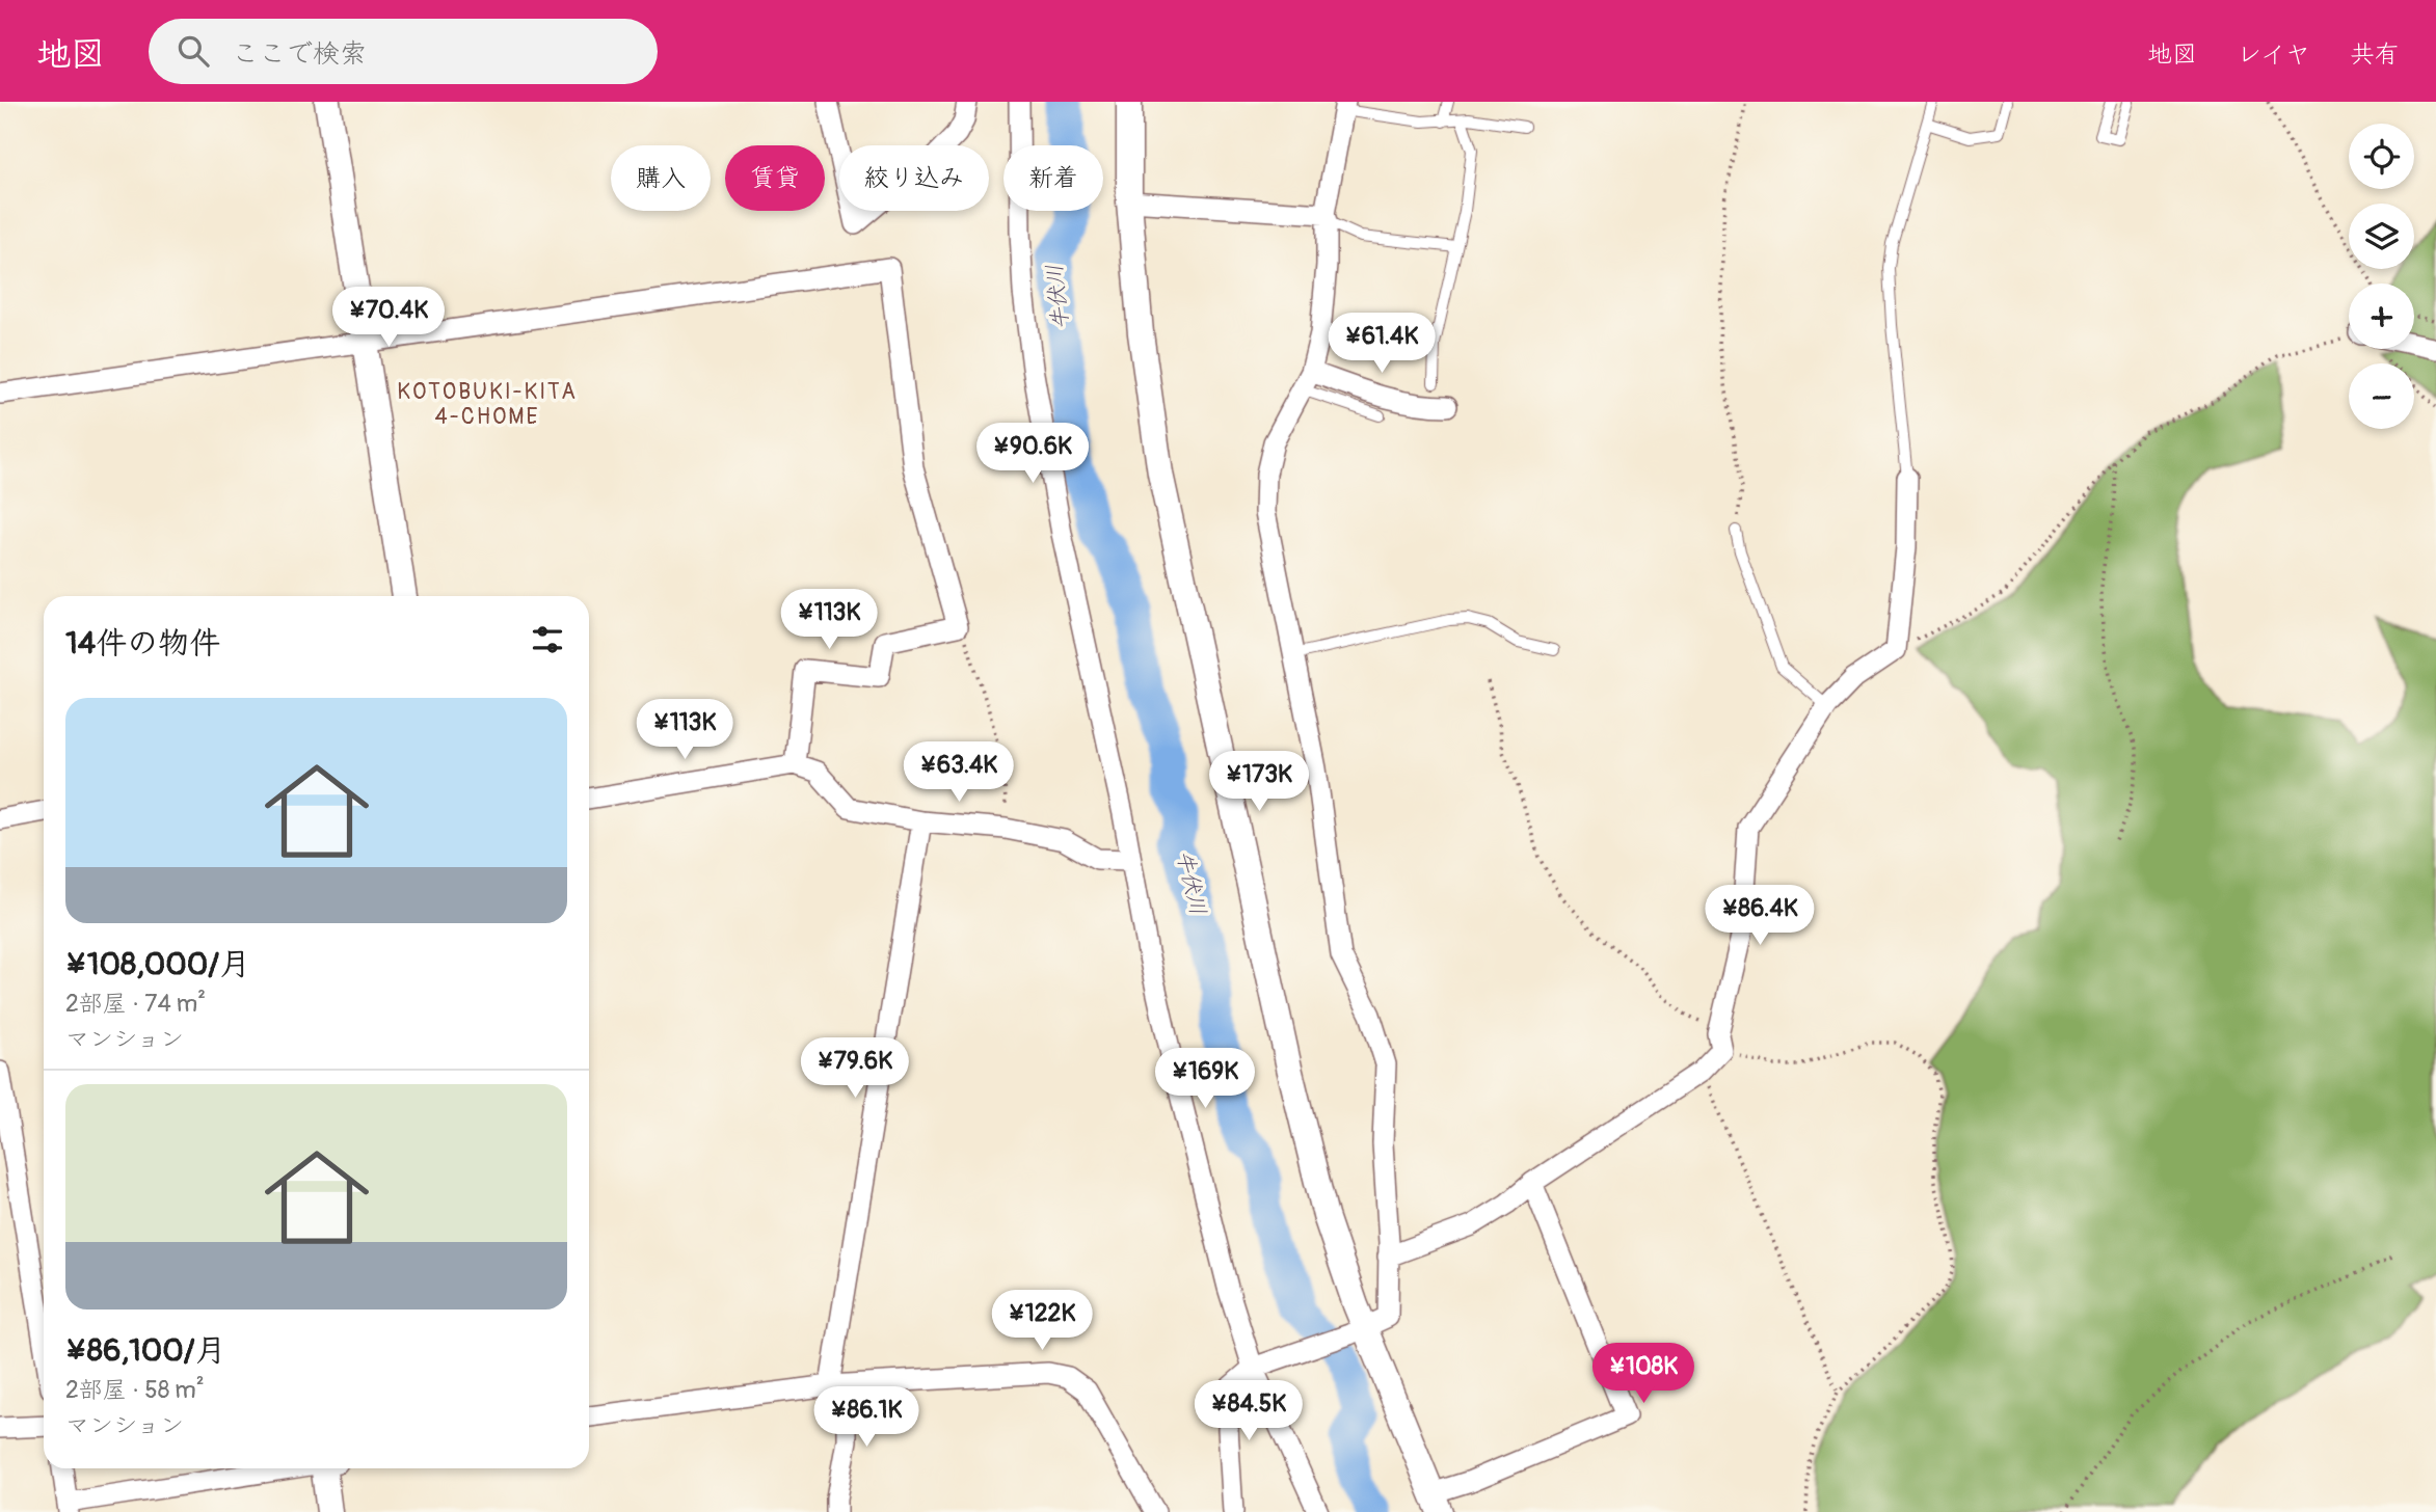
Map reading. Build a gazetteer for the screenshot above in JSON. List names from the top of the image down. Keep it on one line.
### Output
{"districts":["KOTOBUKI-KITA 4-CHOME"],"water":["牛伏川"],"page":{"header":"地図","search":"ここで検索","nav":["地図","レイヤ","共有"],"map_buttons":["+","−"],"chip":["購入","賃貸","絞り込み","新着"],"price":["¥70.4K","¥61.4K","¥90.6K","¥113K","¥113K","¥63.4K","¥173K","¥86.4K","¥79.6K","¥169K","¥122K","¥108K","¥84.5K","¥86.1K"],"heading":"14件の物件","list":[{"name":"¥108,000/月","note":"2部屋 · 74 m² · マンション"},{"name":"¥86,100/月","note":"2部屋 · 58 m² · マンション"}]}}
